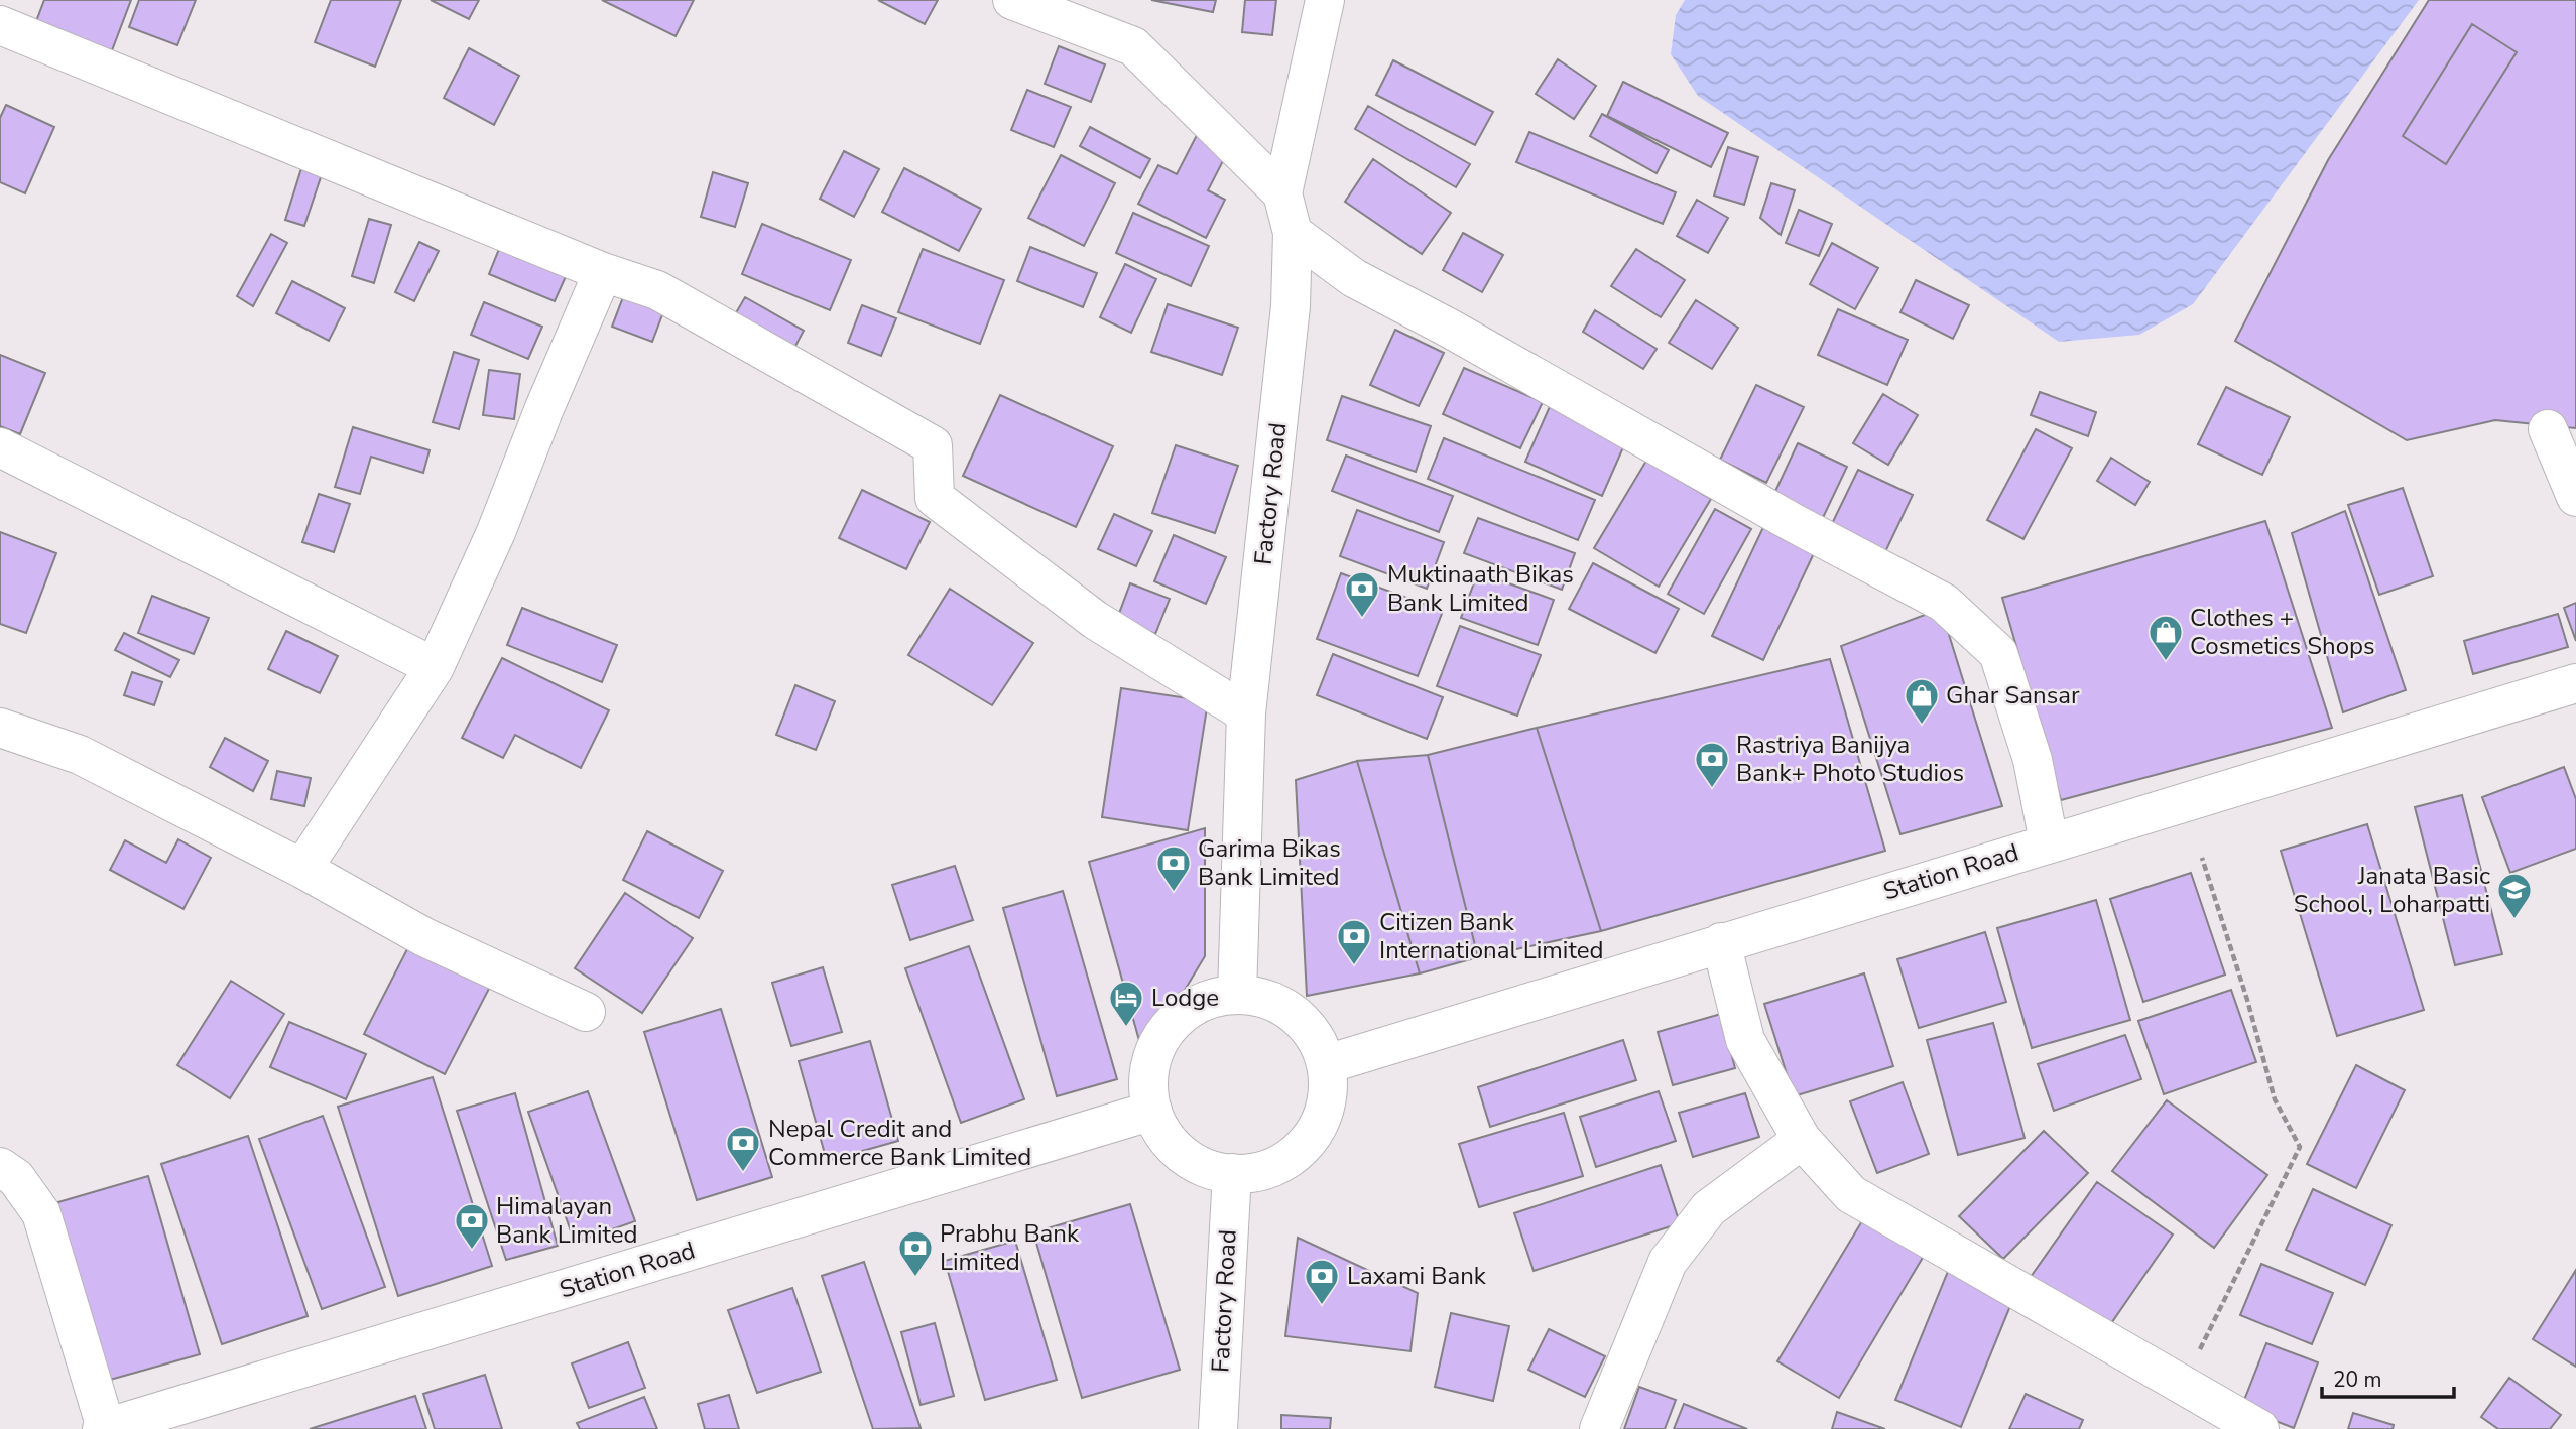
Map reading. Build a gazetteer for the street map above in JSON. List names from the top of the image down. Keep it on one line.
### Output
{"streets":{"street":["Factory Road","Station Road"]},"crossings":[["Factory Road","Station Road"]],"places":{"bank":["Muktinaath Bikas Bank Limited","Rastriya Banijya Bank+ Photo Studios","Garima Bikas Bank Limited","Citizen Bank International Limited","Nepal Credit and Commerce Bank Limited","Himalayan Bank Limited","Prabhu Bank Limited","Laxami Bank"],"shop":["Clothes + Cosmetics Shops","Ghar Sansar"],"school or university":["Janata Basic School, Loharpatti"],"hotel":["Lodge"]},"scale_bar":"20 m"}
